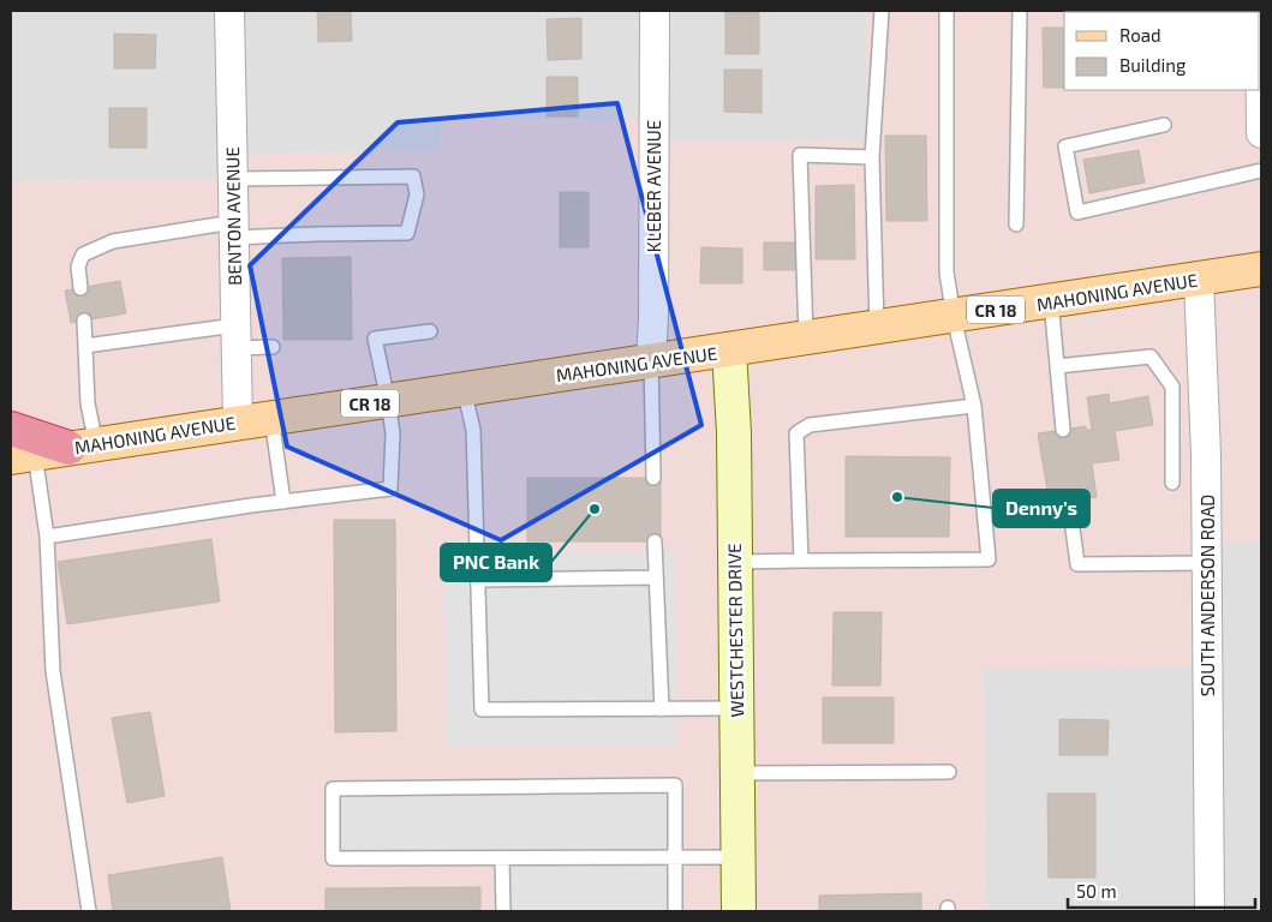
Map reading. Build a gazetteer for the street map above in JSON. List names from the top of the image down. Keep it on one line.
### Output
{"streets":{"main road":["MAHONING AVENUE","CR 18"],"street":["KLEBER AVENUE","BENTON AVENUE","SOUTH ANDERSON ROAD","WESTCHESTER DRIVE"]},"crossings":[["KLEBER AVENUE","MAHONING AVENUE"],["BENTON AVENUE","MAHONING AVENUE"],["MAHONING AVENUE","SOUTH ANDERSON ROAD"],["MAHONING AVENUE","WESTCHESTER DRIVE"]],"places":["Denny's","PNC Bank"],"legend":["Road","Building"],"scale_bar":"50 m"}
